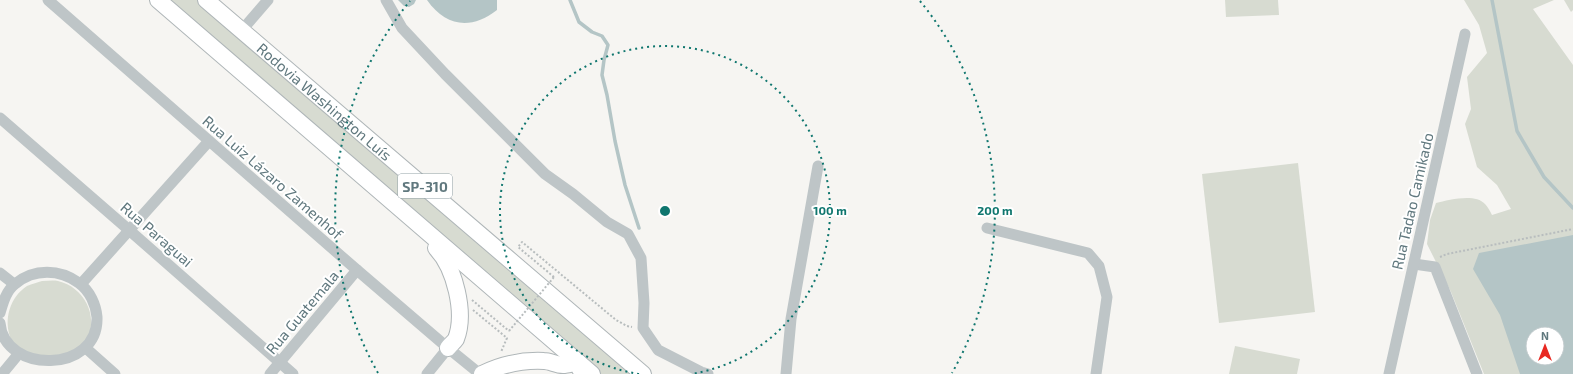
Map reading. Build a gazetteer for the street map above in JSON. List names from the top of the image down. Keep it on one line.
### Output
{"streets":{"highway":["Rodovia Washington Luís","SP-310"],"street":["Rua Luiz Lázaro Zamenhof","Rua Tadao Camikado","Rua Paraguai","Rua Guatemala"]},"crossings":[["Rua Luiz Lázaro Zamenhof","Rua Guatemala"],["Rua Paraguai","Rua Guatemala"]],"north":"top","rings":["100 m","200 m"]}
